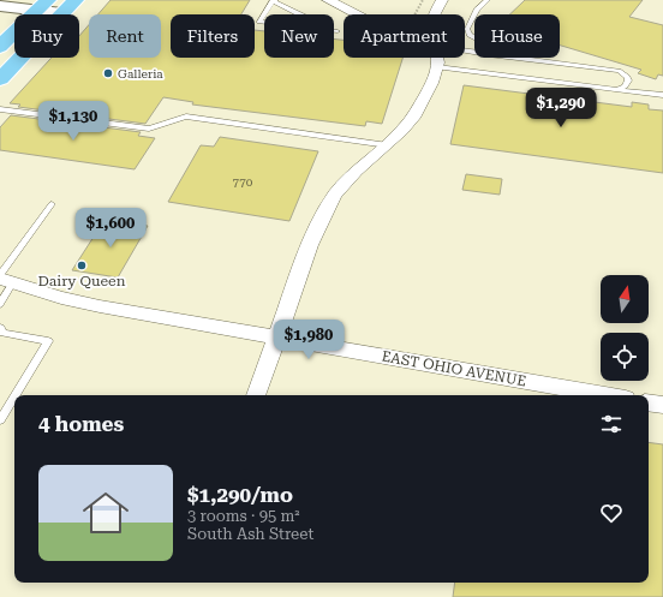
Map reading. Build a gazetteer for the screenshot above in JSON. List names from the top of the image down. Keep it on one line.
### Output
{"streets":{"street":["EAST OHIO AVENUE"]},"places":["Galleria","Dairy Queen"],"house_numbers":["770"],"north":"top","page":{"chip":["Buy","Rent","Filters","New","Apartment","House"],"price":["$1,290","$1,130","$1,600","$1,980"],"heading":"4 homes","list":[{"name":"$1,290/mo","note":"3 rooms · 95 m² · South Ash Street"}]}}
